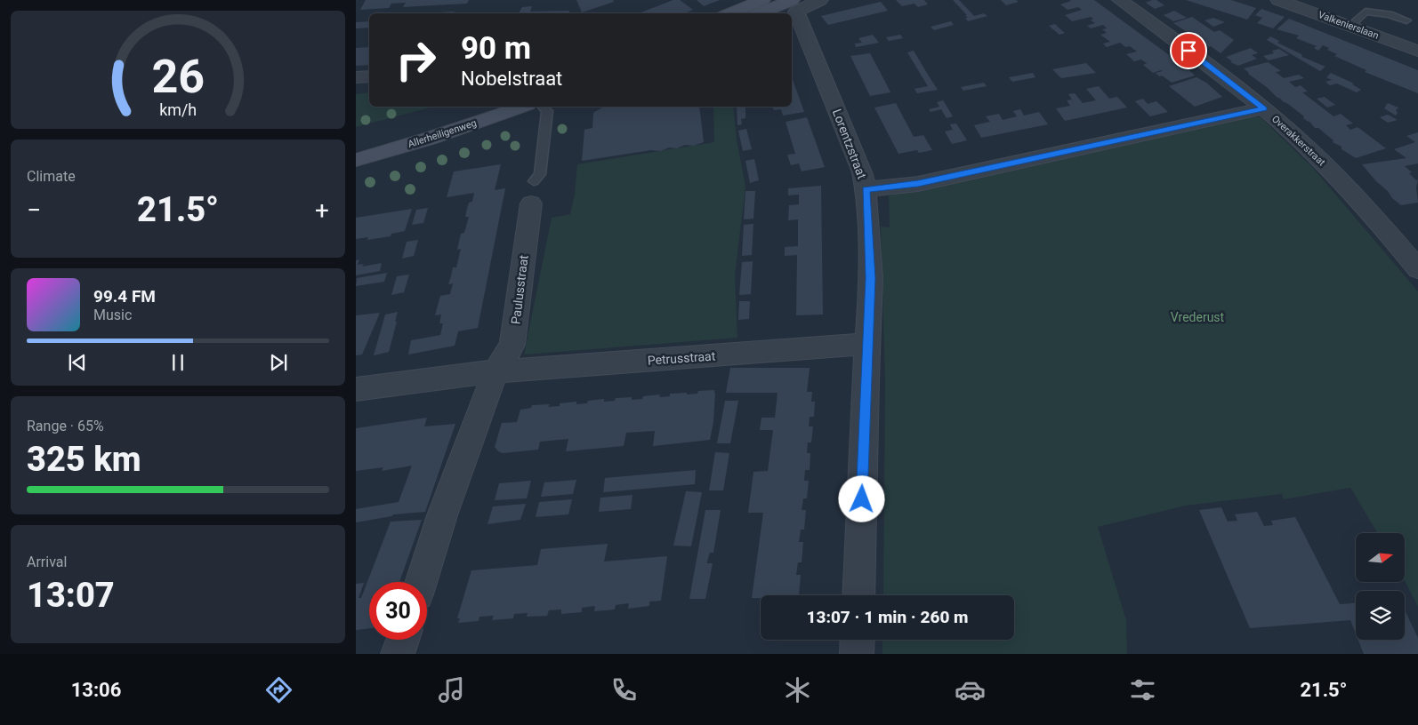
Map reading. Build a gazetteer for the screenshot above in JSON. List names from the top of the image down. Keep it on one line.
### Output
{"streets":{"main road":["Allerheiligenweg"],"street":["Valkenierslaan","Overakkerstraat","Lorentzstraat","Paulusstraat","Petrusstraat"]},"crossings":[["Lorentzstraat","Petrusstraat"],["Paulusstraat","Petrusstraat"]],"parks":["Vrederust"],"north":"right","page":{"turn":["90 m","Nobelstraat"],"tile":["Climate",["Range · 65%","325 km"],["Arrival","13:07"]],"heat":["−","21.5°","+"],"song":["99.4 FM","Music"],"limit":"30","trip":"13:07 · 1 min · 260 m","tabs":["13:06","21.5°"],"gauge":["26","km/h"]}}
